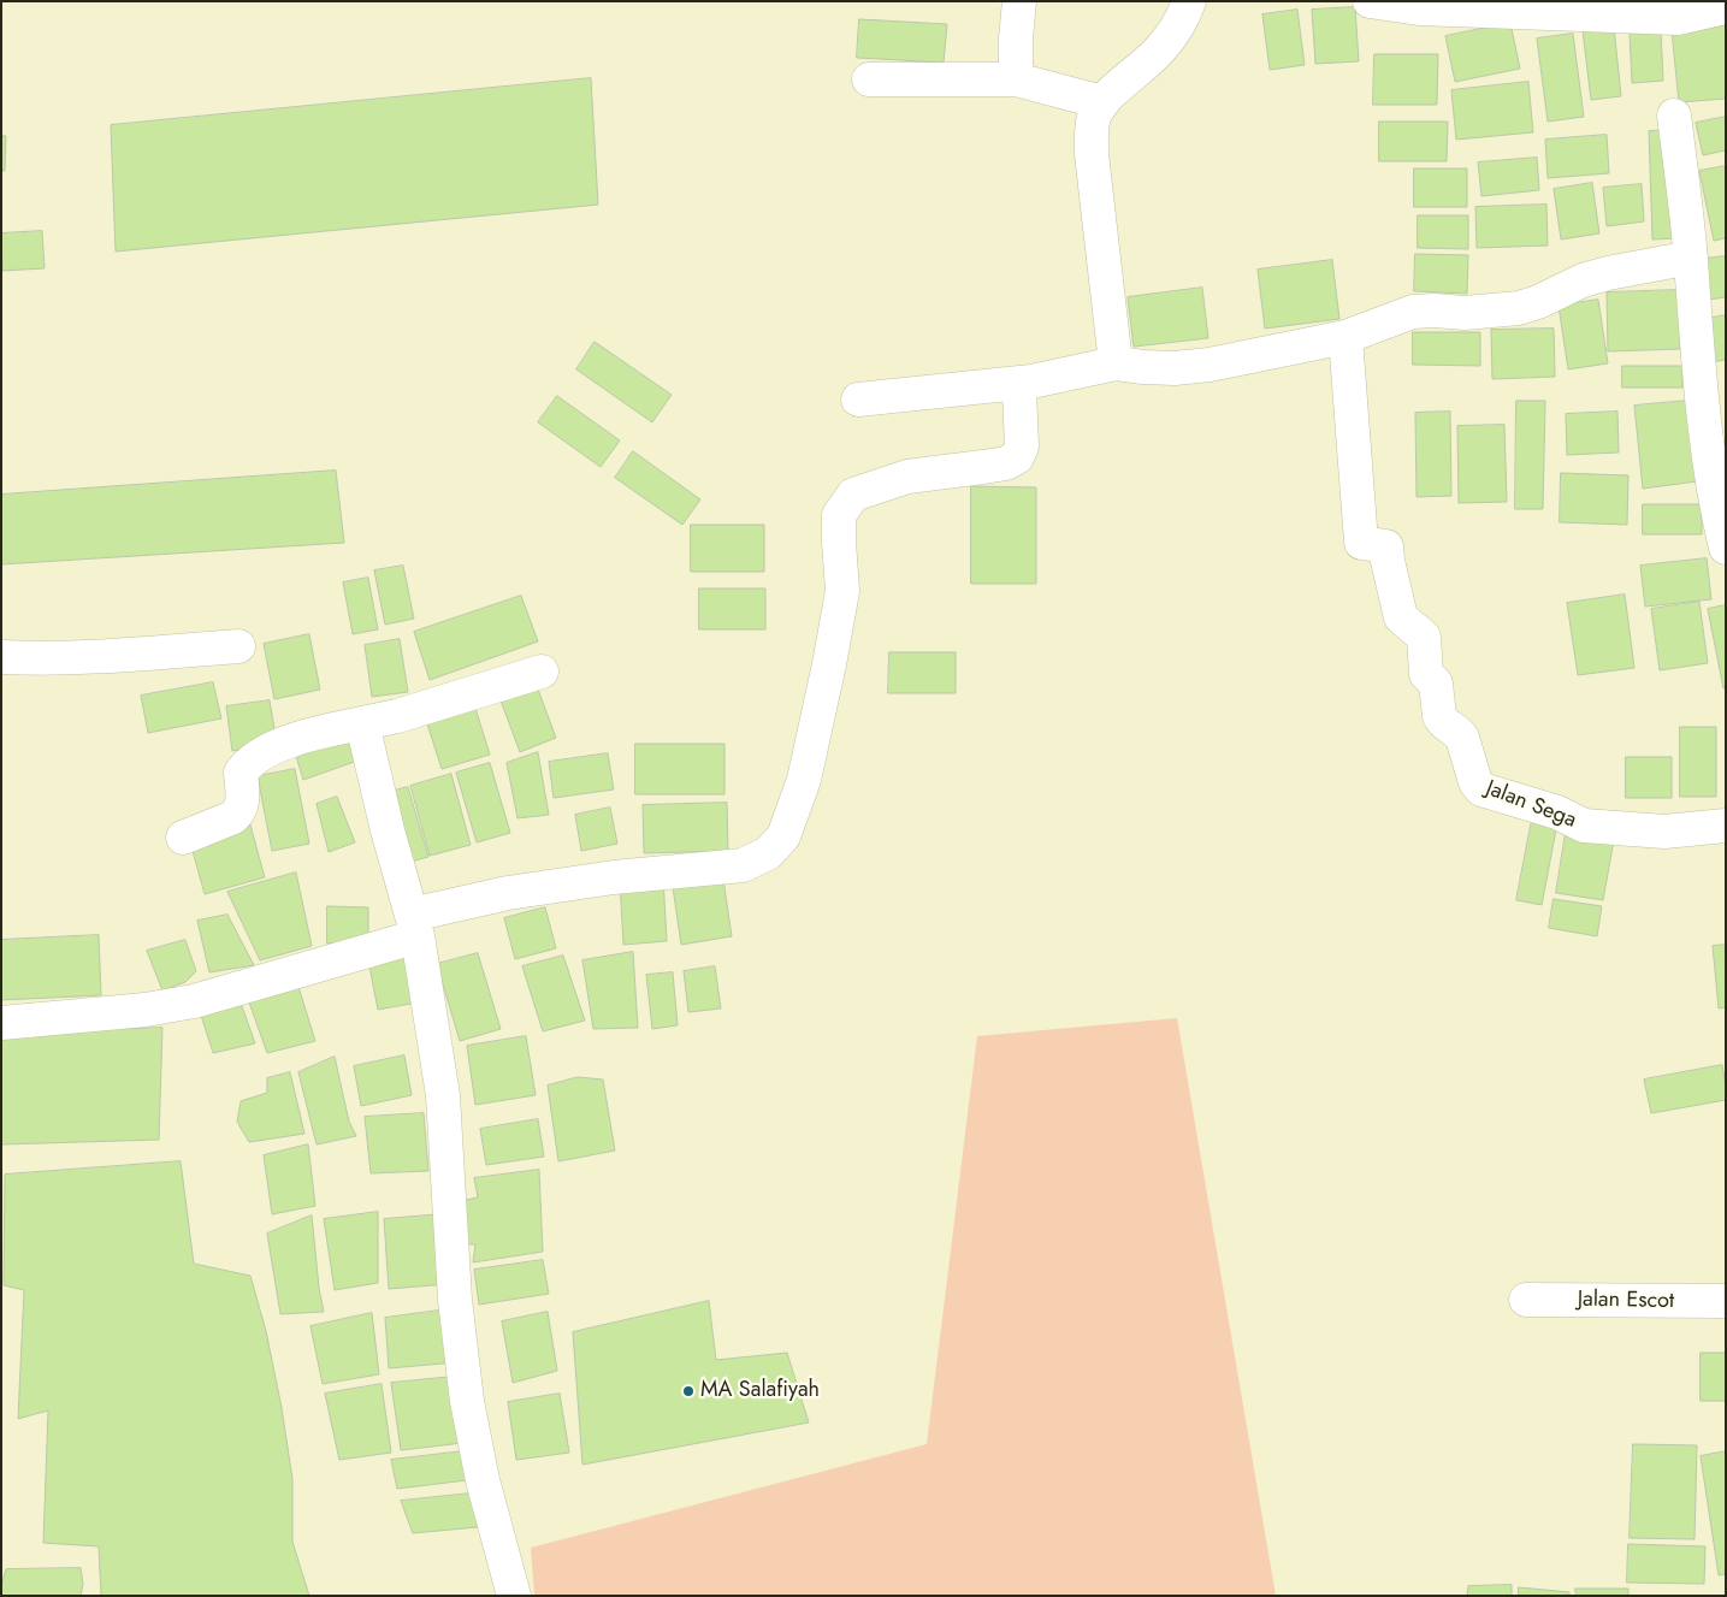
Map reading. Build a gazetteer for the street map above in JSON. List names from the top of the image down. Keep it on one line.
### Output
{"streets":{"street":["Jalan Sega","Jalan Escot"]},"places":["MA Salafiyah"]}
